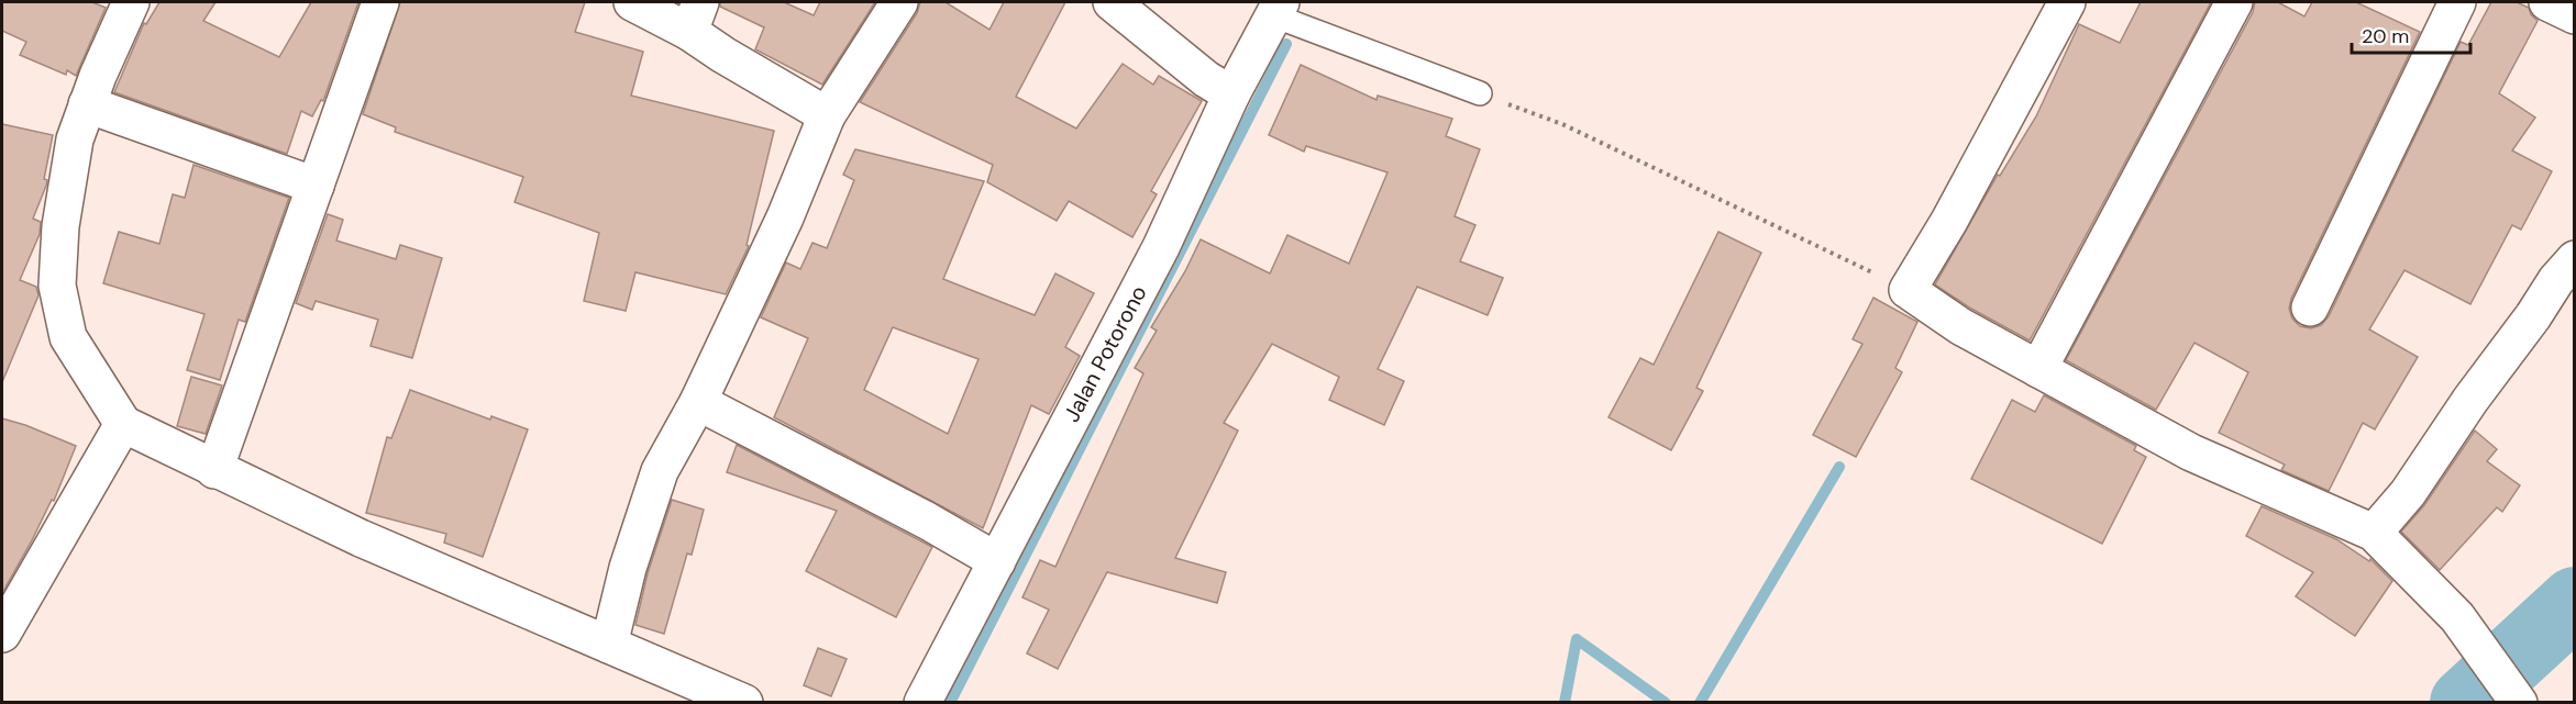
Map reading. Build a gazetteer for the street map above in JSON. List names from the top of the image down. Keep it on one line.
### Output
{"streets":{"street":["Jalan Potorono"]},"scale_bar":"20 m"}
